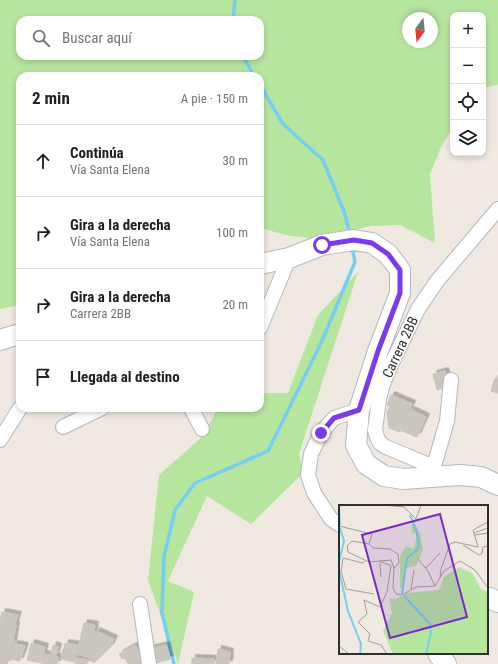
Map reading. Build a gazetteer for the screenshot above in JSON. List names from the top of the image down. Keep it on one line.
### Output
{"streets":{"street":["Carrera 2BB"]},"north":"bottom","page":{"map_buttons":["+","−"],"search":"Buscar aquí","heading":["2 min","A pie · 150 m"],"list":[["Continúa","Vía Santa Elena","30 m"],["Gira a la derecha","Vía Santa Elena","100 m"],["Gira a la derecha","Carrera 2BB","20 m"],"Llegada al destino"]}}
